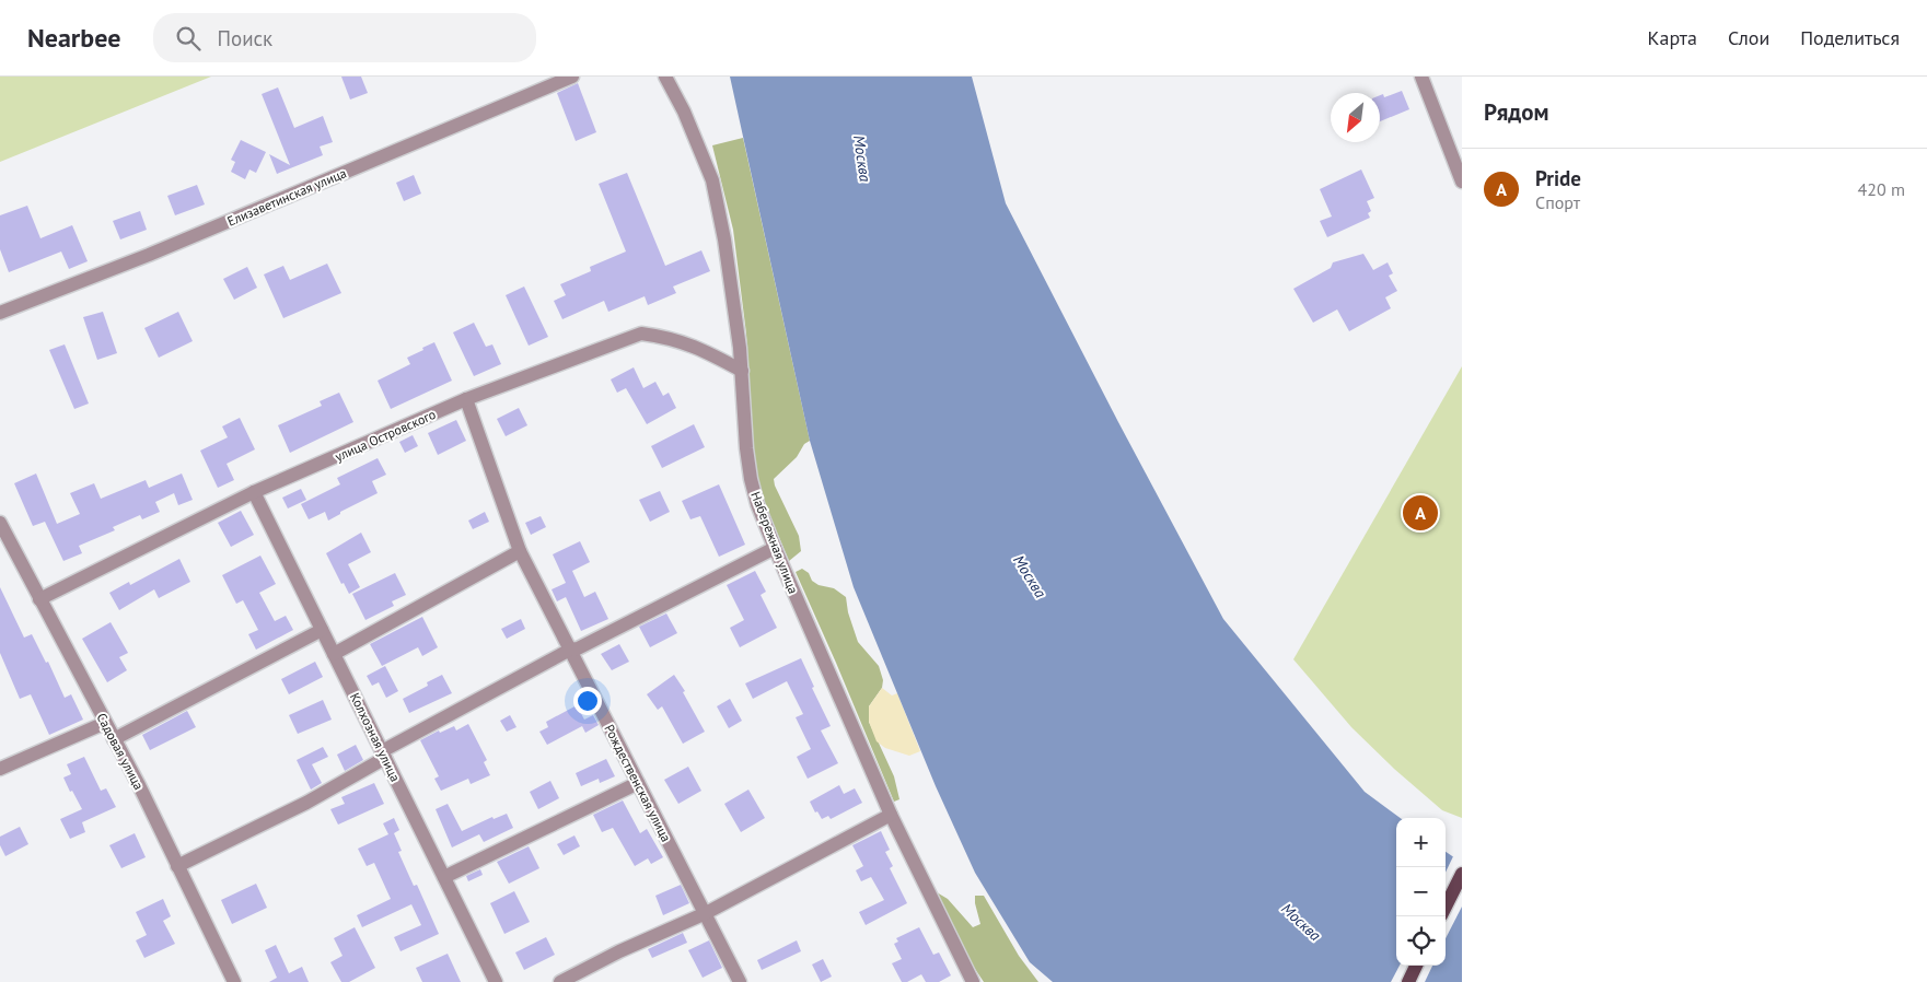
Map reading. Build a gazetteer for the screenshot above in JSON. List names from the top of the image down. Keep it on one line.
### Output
{"streets":{"street":["Елизаветинская улица","улица Островского","Набережная улица","Колхозная улица","Садовая улица","Рождественская улица"]},"crossings":[["улица Островского","Набережная улица"],["улица Островского","Колхозная улица"],["улица Островского","Садовая улица"],["улица Островского","Рождественская улица"]],"water":["Москва"],"north":"bottom left","page":{"header":"Nearbee","search":"Поиск","nav":["Карта","Слои","Поделиться"],"heading":"Рядом","list":[{"mark":"A","name":"Pride","note":"Спорт","value":"420 m"}],"pins":"A","map_buttons":["+","−"]}}
